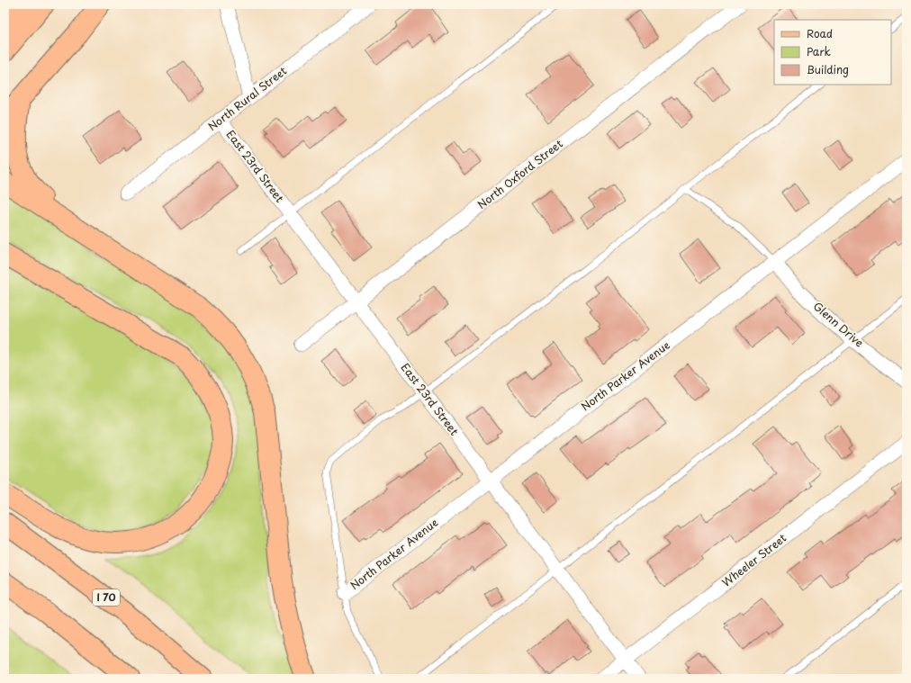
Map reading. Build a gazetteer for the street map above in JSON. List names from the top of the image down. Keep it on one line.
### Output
{"streets":{"main road":["I 70"],"street":["North Rural Street","East 23rd Street","North Oxford Street","Glenn Drive","North Parker Avenue","Wheeler Street"]},"crossings":[["North Rural Street","East 23rd Street"],["East 23rd Street","North Oxford Street"],["East 23rd Street","North Parker Avenue"],["East 23rd Street","Wheeler Street"],["Glenn Drive","North Parker Avenue"]],"legend":["Road","Park","Building"]}
